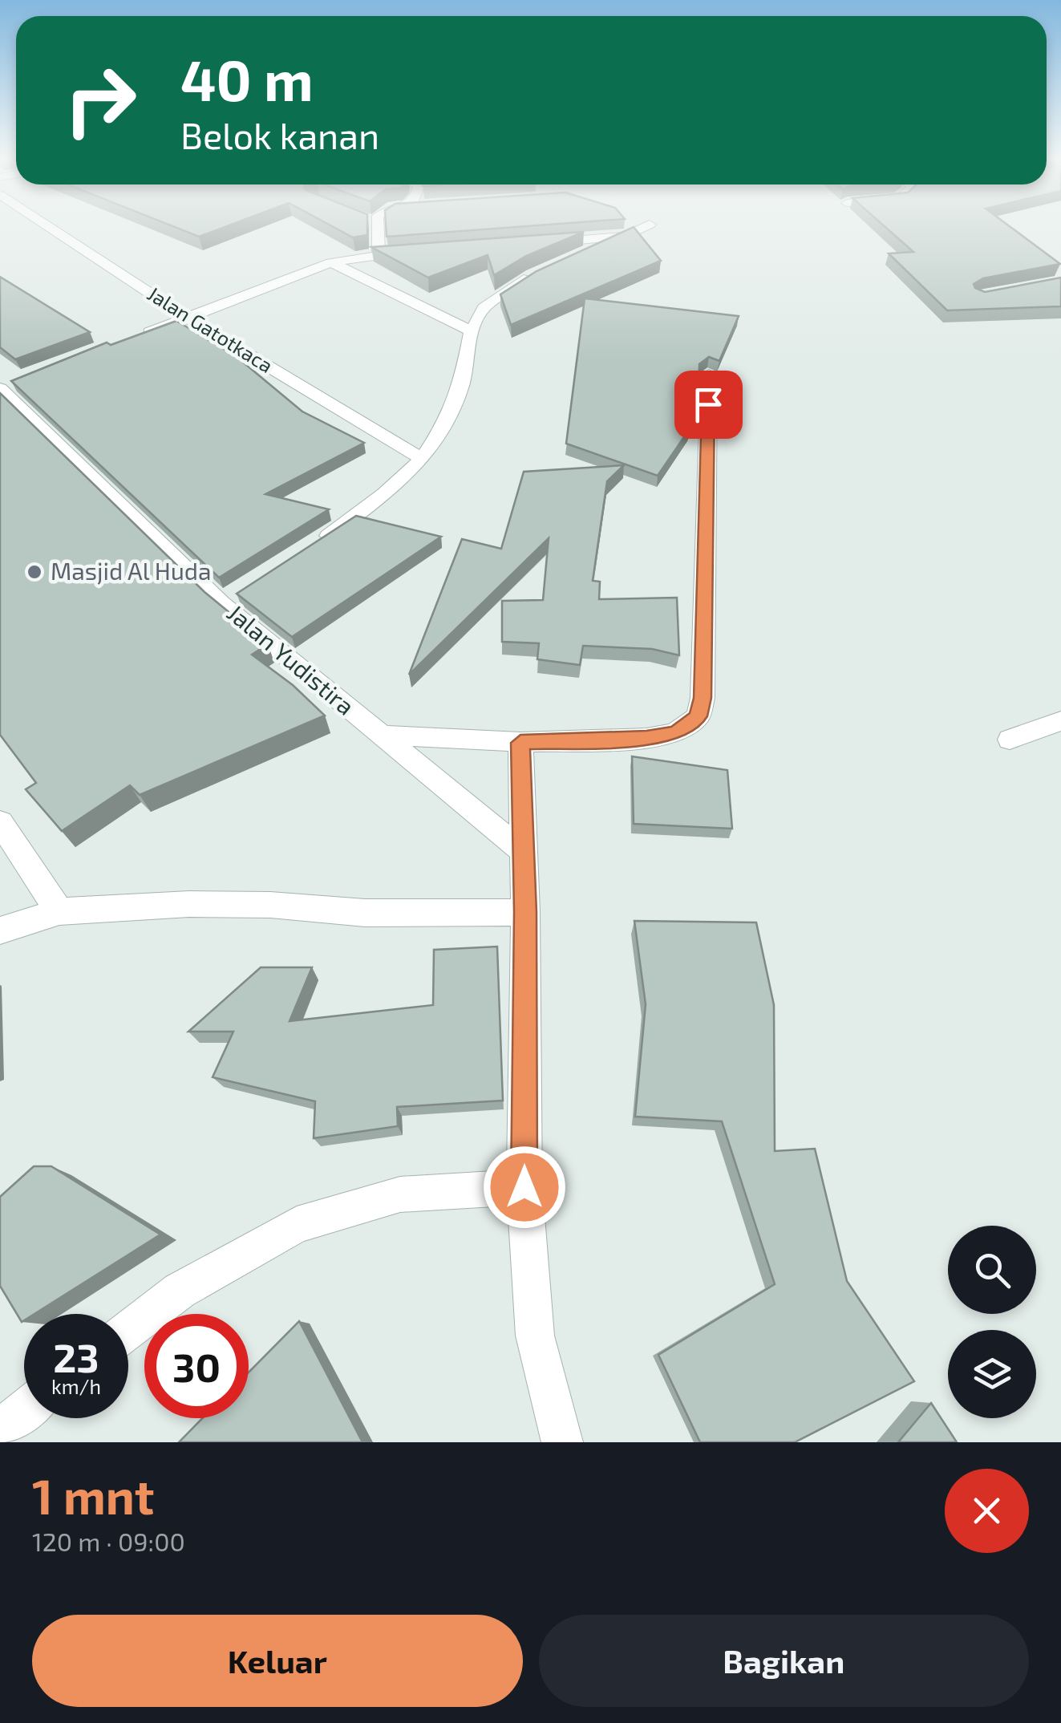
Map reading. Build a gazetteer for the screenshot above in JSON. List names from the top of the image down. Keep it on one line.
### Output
{"streets":{"street":["Jalan Gatotkaca","Jalan Yudistira"]},"places":["Masjid Al Huda"],"page":{"turn":["40 m","Belok kanan"],"speed":"23 km/h","limit":"30","heading":["1 mnt","120 m · 09:00"],"buttons":["Keluar","Bagikan"]}}
